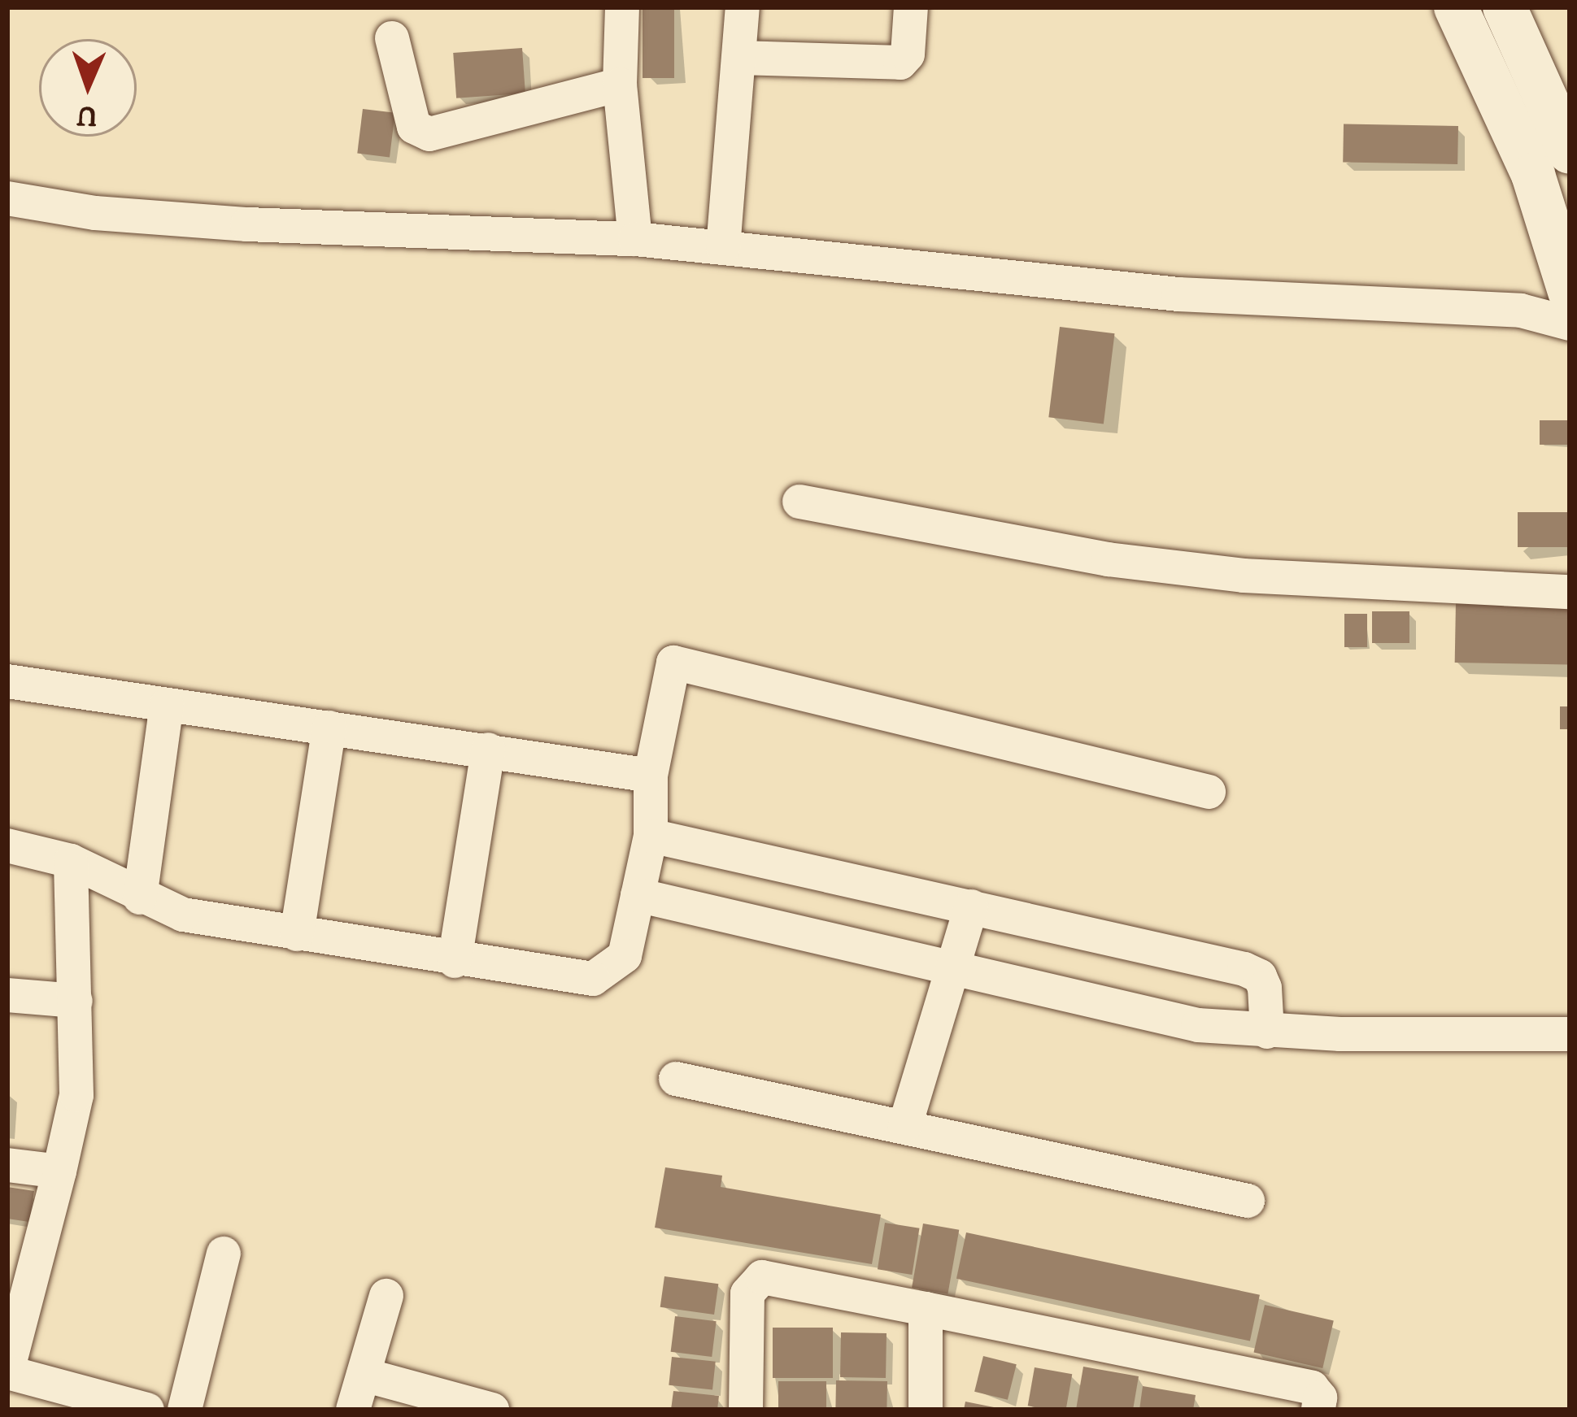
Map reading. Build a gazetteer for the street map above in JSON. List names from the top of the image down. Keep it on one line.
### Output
{"north":"bottom"}
